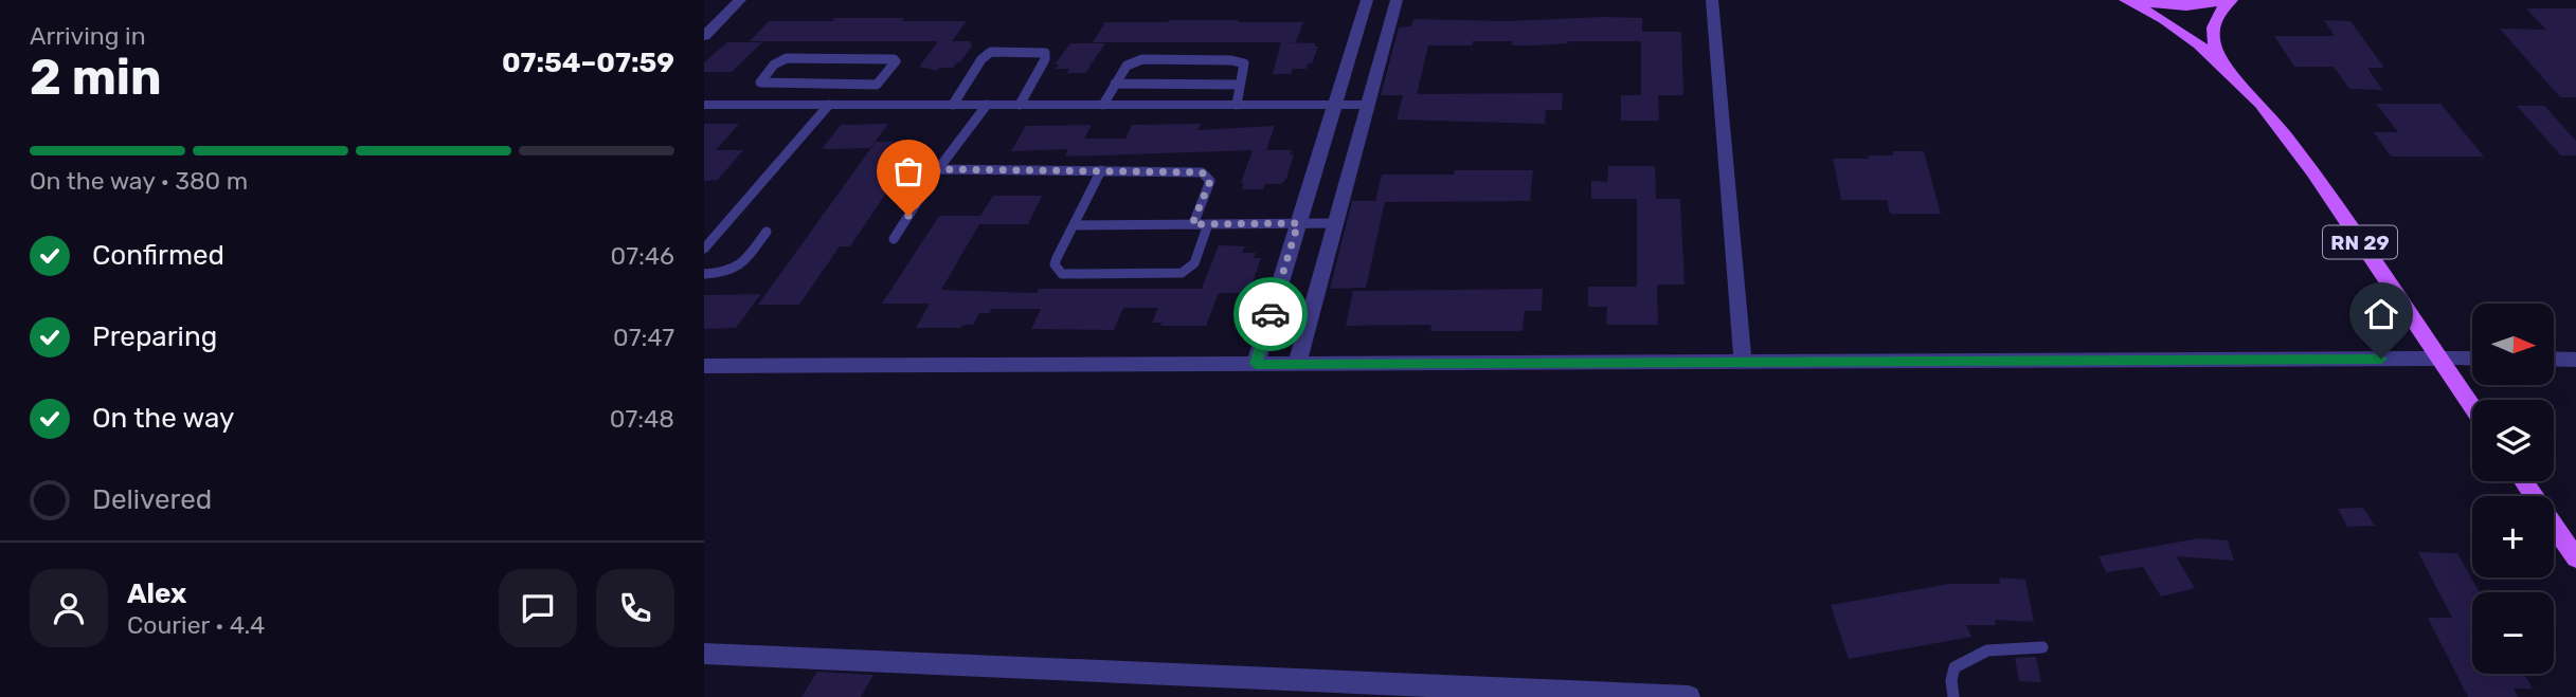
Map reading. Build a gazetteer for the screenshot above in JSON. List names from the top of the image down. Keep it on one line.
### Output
{"streets":{"main road":["RN 29"]},"north":"right","page":{"heading":["2 min","Arriving in","07:54–07:59"],"panel":["Alex","Courier · 4.4"],"bar":"On the way · 380 m","list":[["Confirmed","07:46"],["Preparing","07:47"],["On the way","07:48"],"Delivered"],"map_buttons":["+","−"]}}
